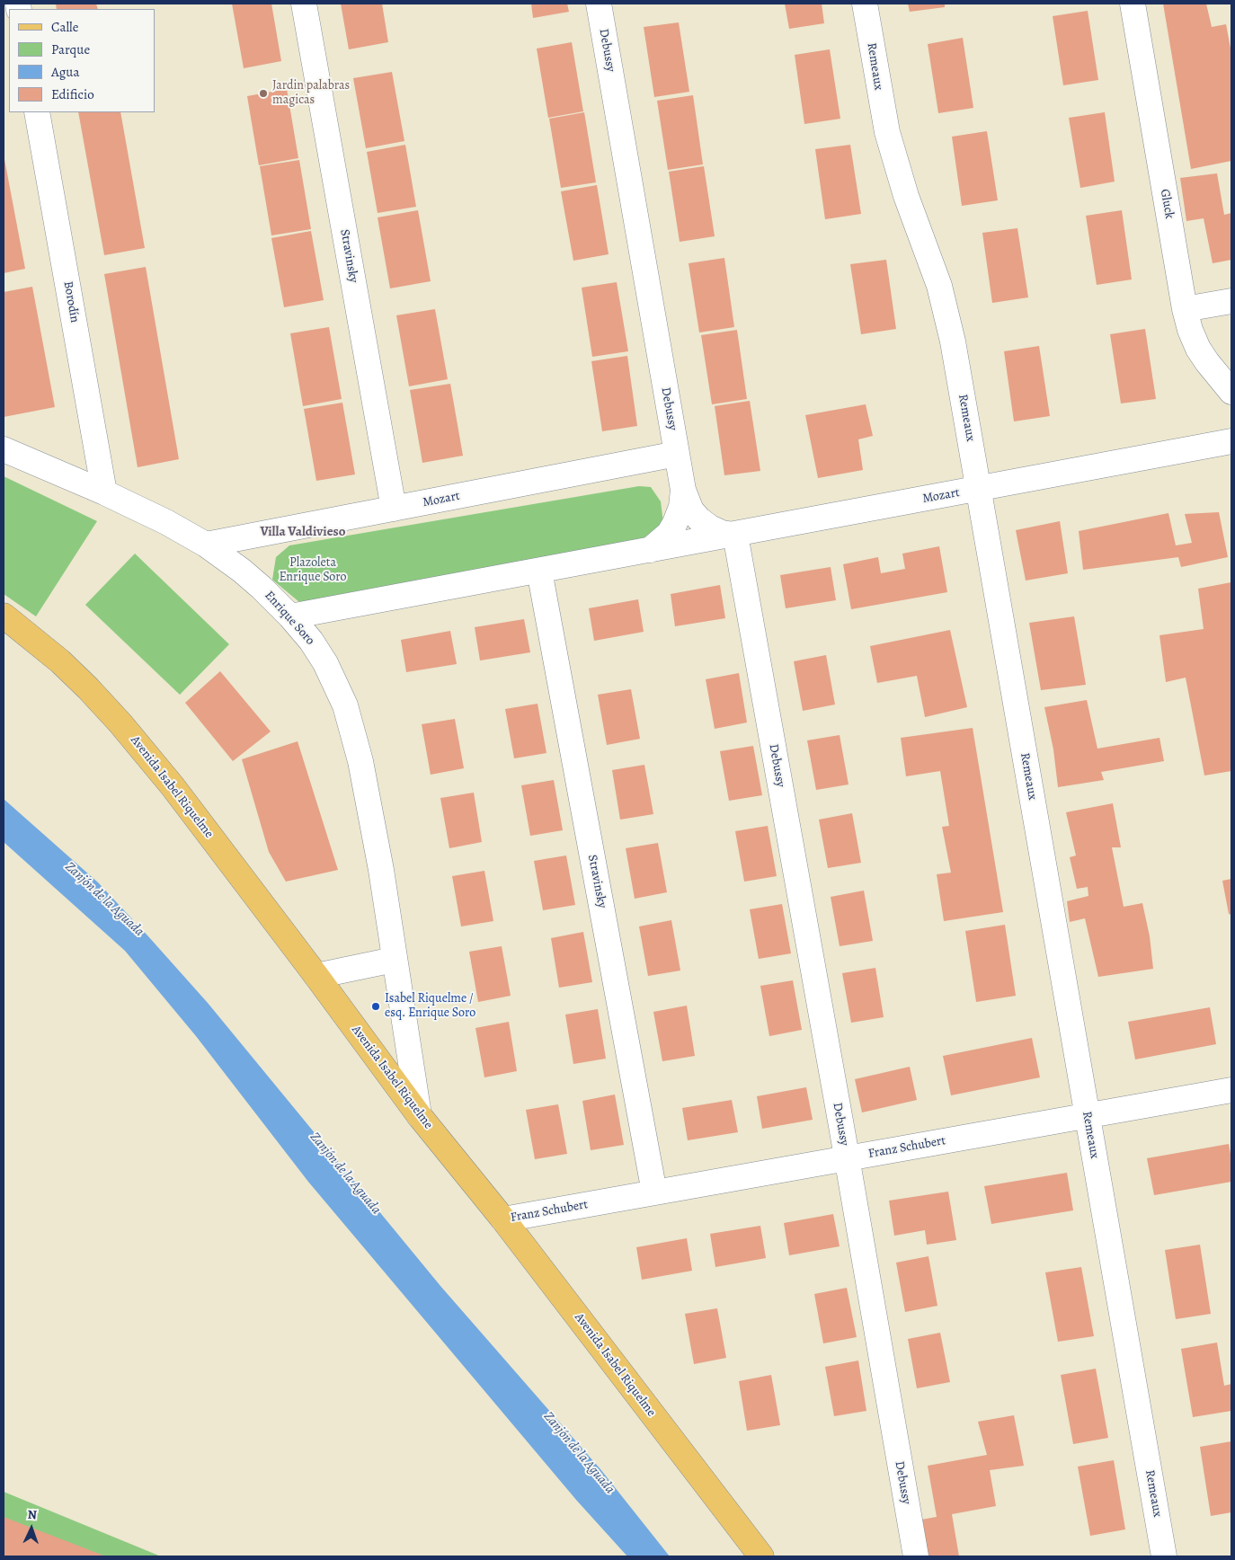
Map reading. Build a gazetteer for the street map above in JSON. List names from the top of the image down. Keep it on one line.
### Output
{"streets":{"main road":["Avenida Isabel Riquelme"],"street":["Debussy","Remeaux","Gluck","Stravinsky","Borodín","Mozart","Enrique Soro","Franz Schubert"]},"crossings":[["Debussy","Mozart"],["Debussy","Franz Schubert"],["Remeaux","Mozart"],["Remeaux","Franz Schubert"],["Stravinsky","Mozart"],["Stravinsky","Franz Schubert"],["Borodín","Enrique Soro"],["Mozart","Enrique Soro"],["Enrique Soro","Avenida Isabel Riquelme"],["Avenida Isabel Riquelme","Franz Schubert"]],"districts":["Villa Valdivieso"],"water":["Zanjón de la Aguada"],"parks":["Plazoleta Enrique Soro"],"places":["Jardin palabras magicas","Isabel Riquelme / esq. Enrique Soro"],"legend":["Calle","Parque","Agua","Edificio"],"north":"top"}
